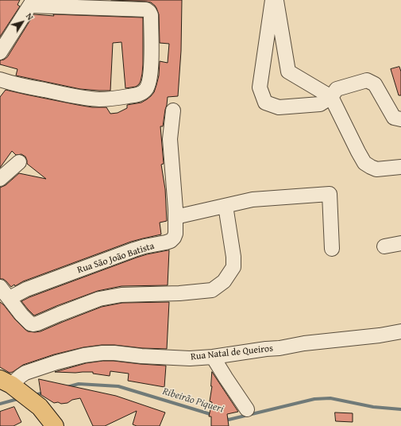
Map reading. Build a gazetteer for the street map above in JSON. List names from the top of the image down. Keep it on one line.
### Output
{"streets":{"street":["Rua São João Batista","Rua Natal de Queiros"]},"water":["Ribeirão Piqueri"],"north":"top right"}
